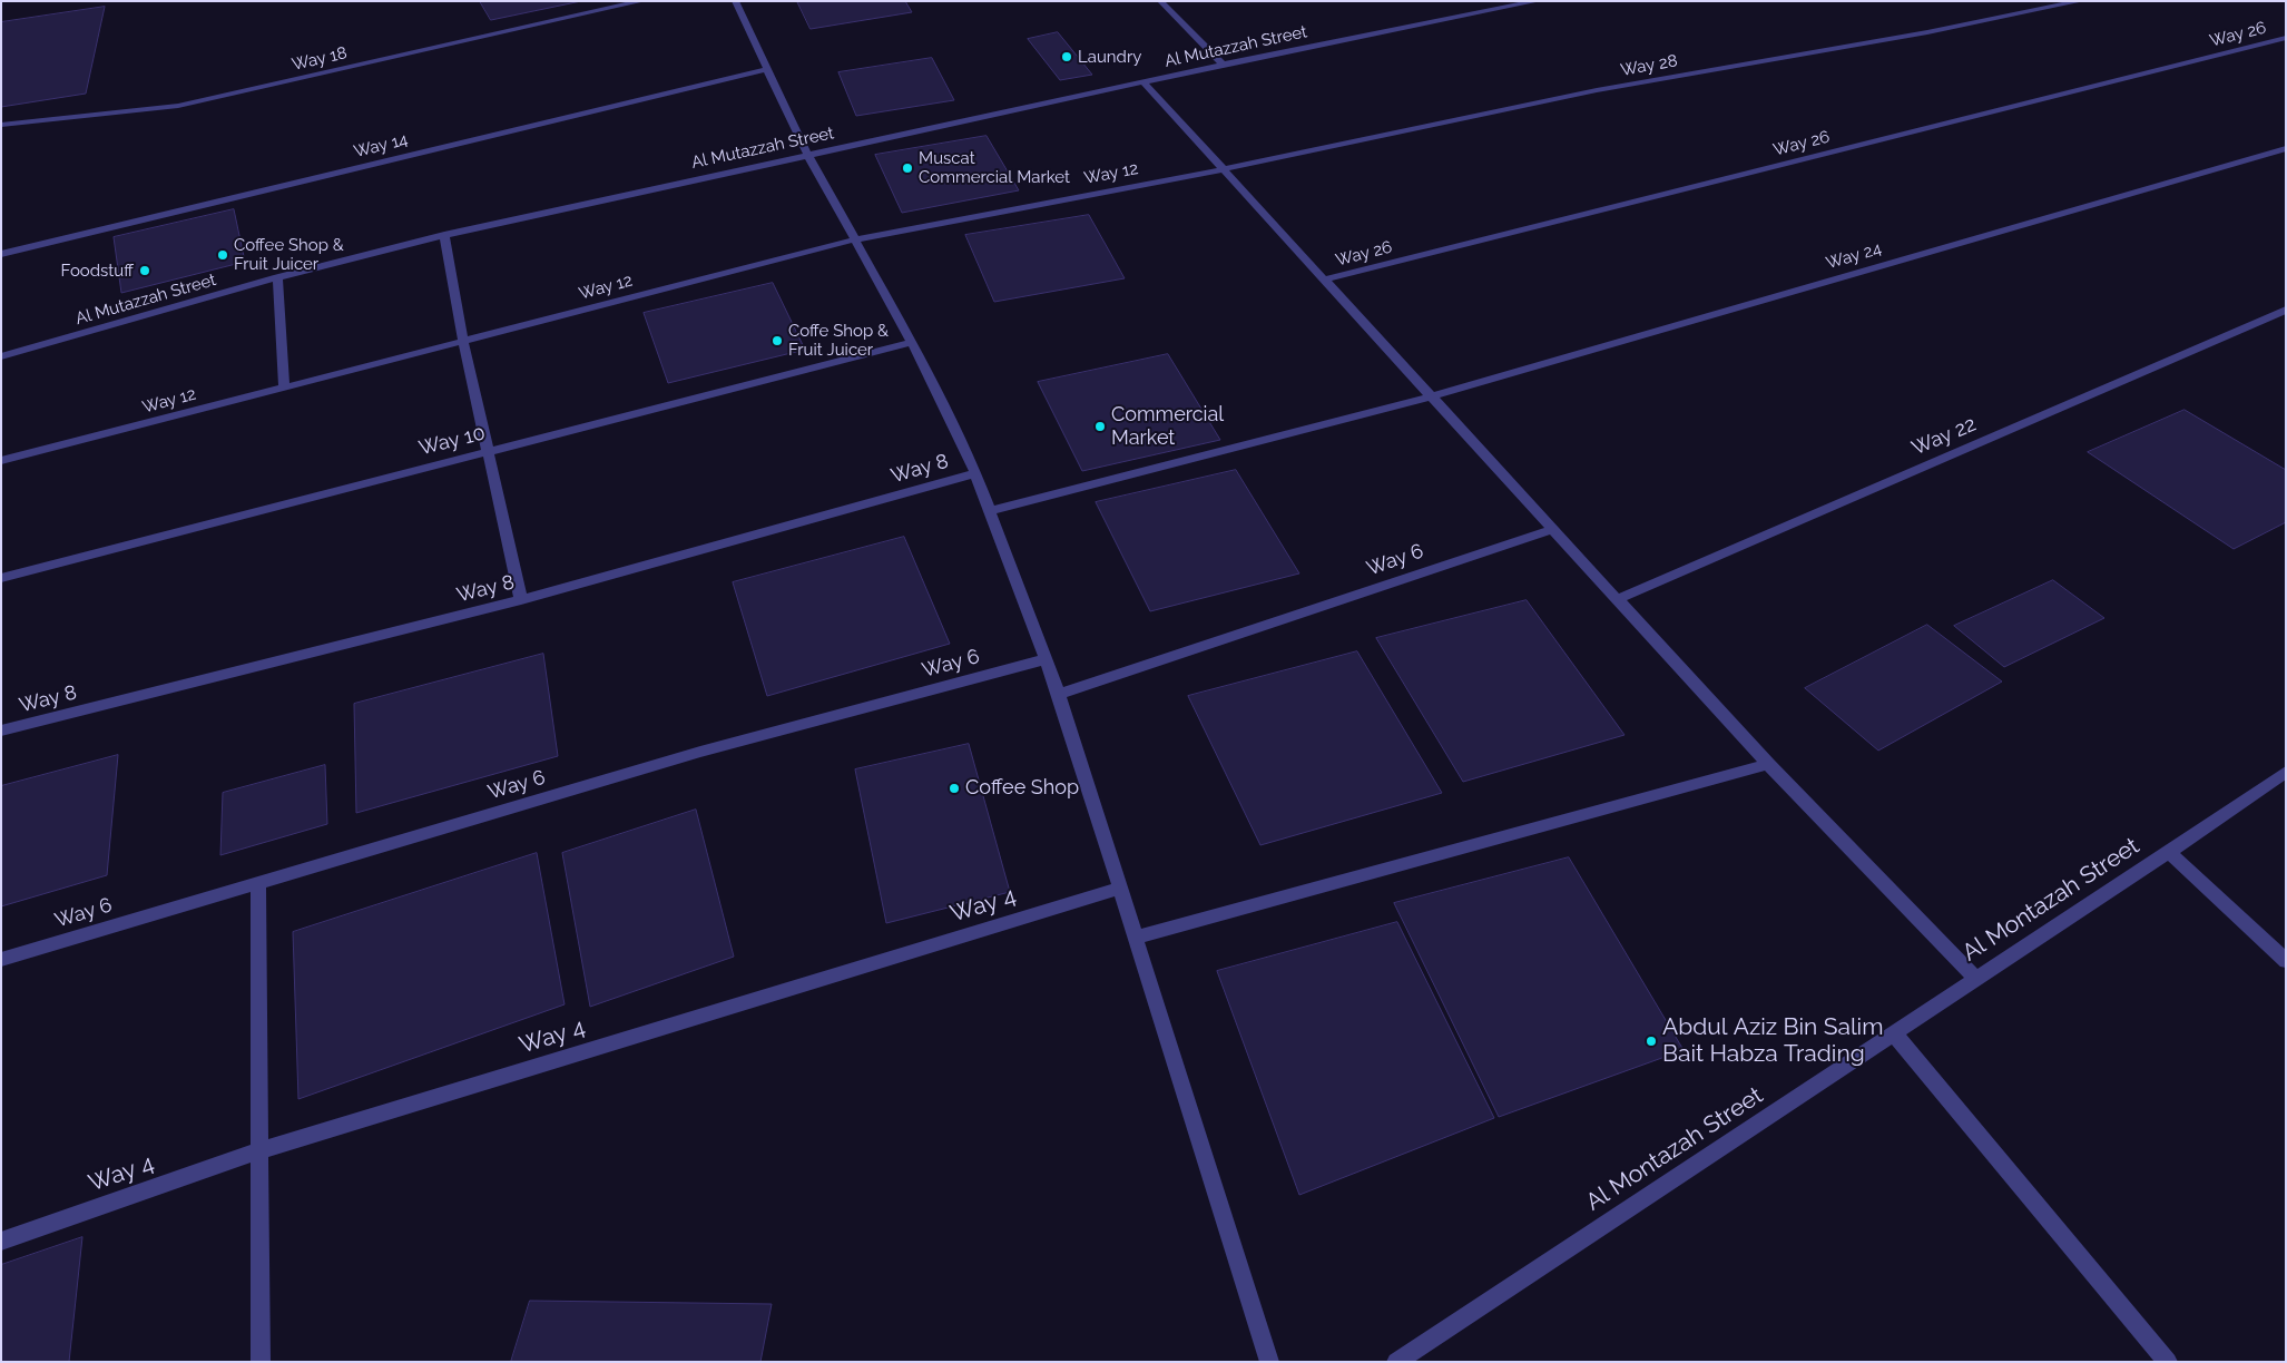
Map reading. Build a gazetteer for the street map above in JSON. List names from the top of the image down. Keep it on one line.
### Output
{"streets":{"street":["Way 26","Al Mutazzah Street","Way 18","Way 28","Way 14","Way 12","Way 24","Way 22","Way 10","Way 8","Way 6","Al Montazah Street","Way 4"]},"crossings":[["Way 28","Way 12"]],"places":["Laundry","Muscat Commercial Market","Coffee Shop & Fruit Juicer","Foodstuff","Coffe Shop & Fruit Juicer","Commercial Market","Coffee Shop","Abdul Aziz Bin Salim Bait Habza Trading"]}
